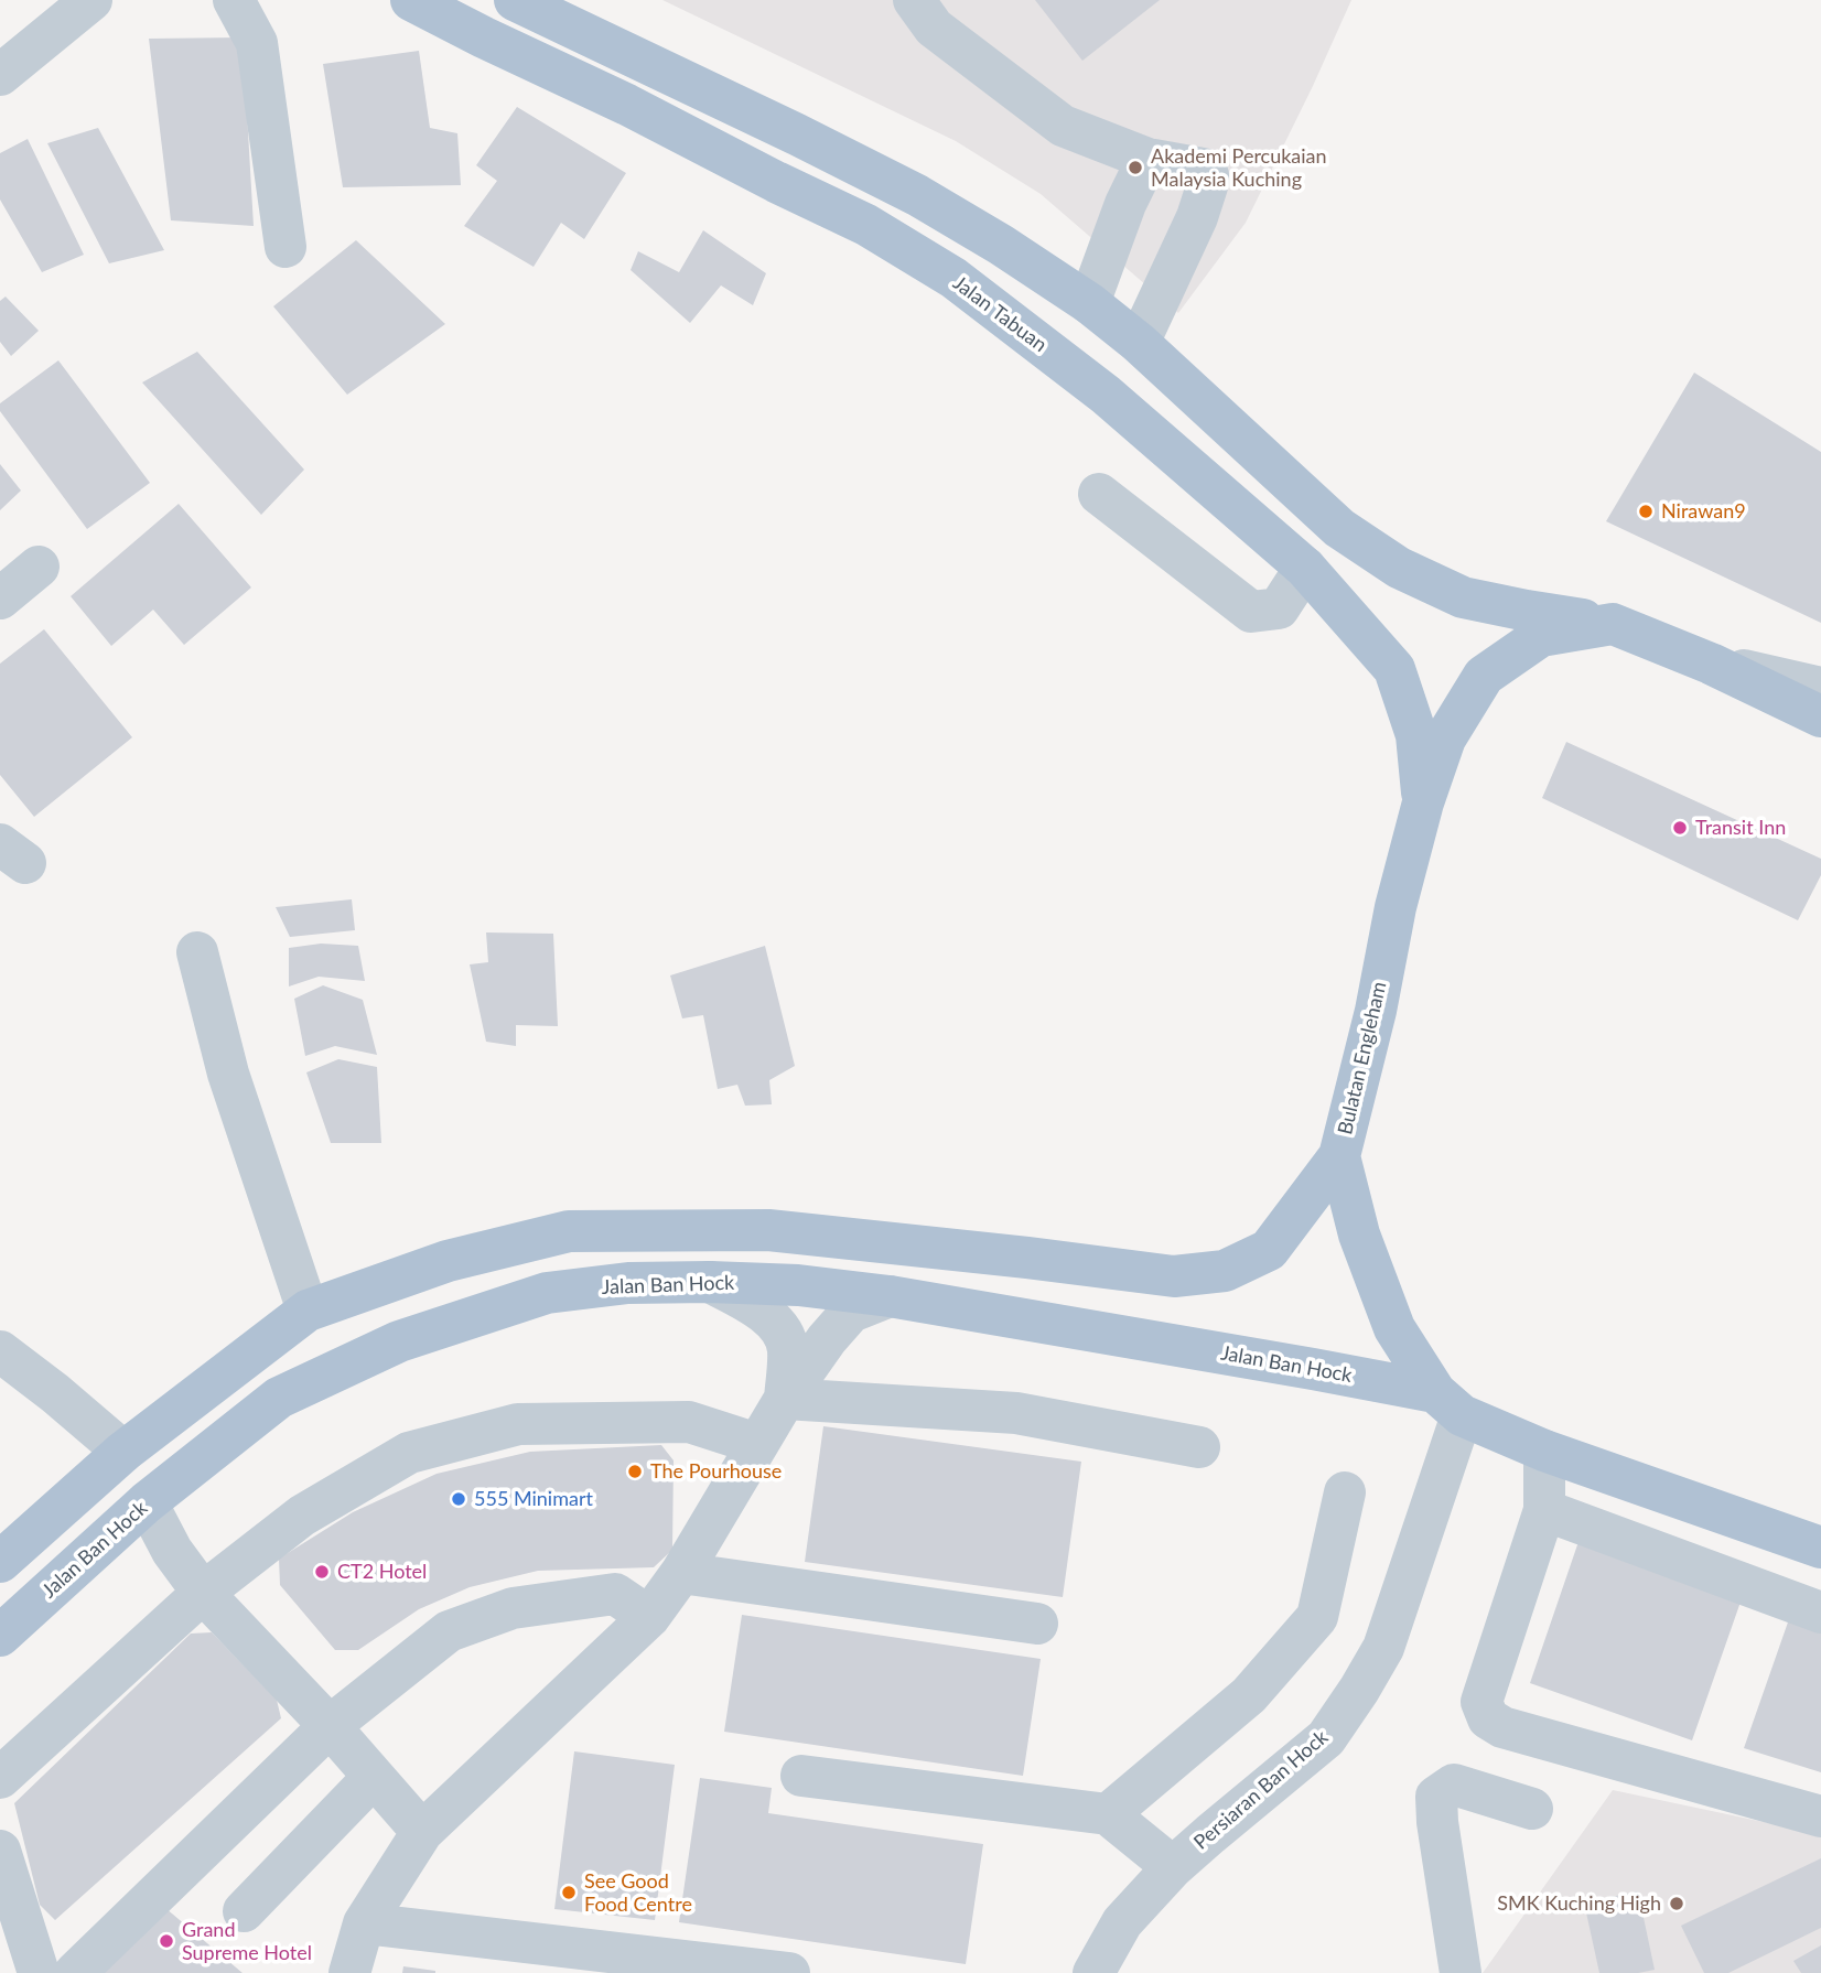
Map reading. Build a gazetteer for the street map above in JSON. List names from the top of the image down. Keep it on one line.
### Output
{"streets":{"main road":["Jalan Tabuan","Bulatan Engleham","Jalan Ban Hock"],"street":["Persiaran Ban Hock"]},"crossings":[["Jalan Tabuan","Bulatan Engleham"],["Bulatan Engleham","Jalan Ban Hock"],["Bulatan Engleham","Persiaran Ban Hock"],["Jalan Ban Hock","Persiaran Ban Hock"]],"places":["Akademi Percukaian Malaysia Kuching","Nirawan9","Transit Inn","The Pourhouse","555 Minimart","CT2 Hotel","See Good Food Centre","SMK Kuching High","Grand Supreme Hotel"]}
